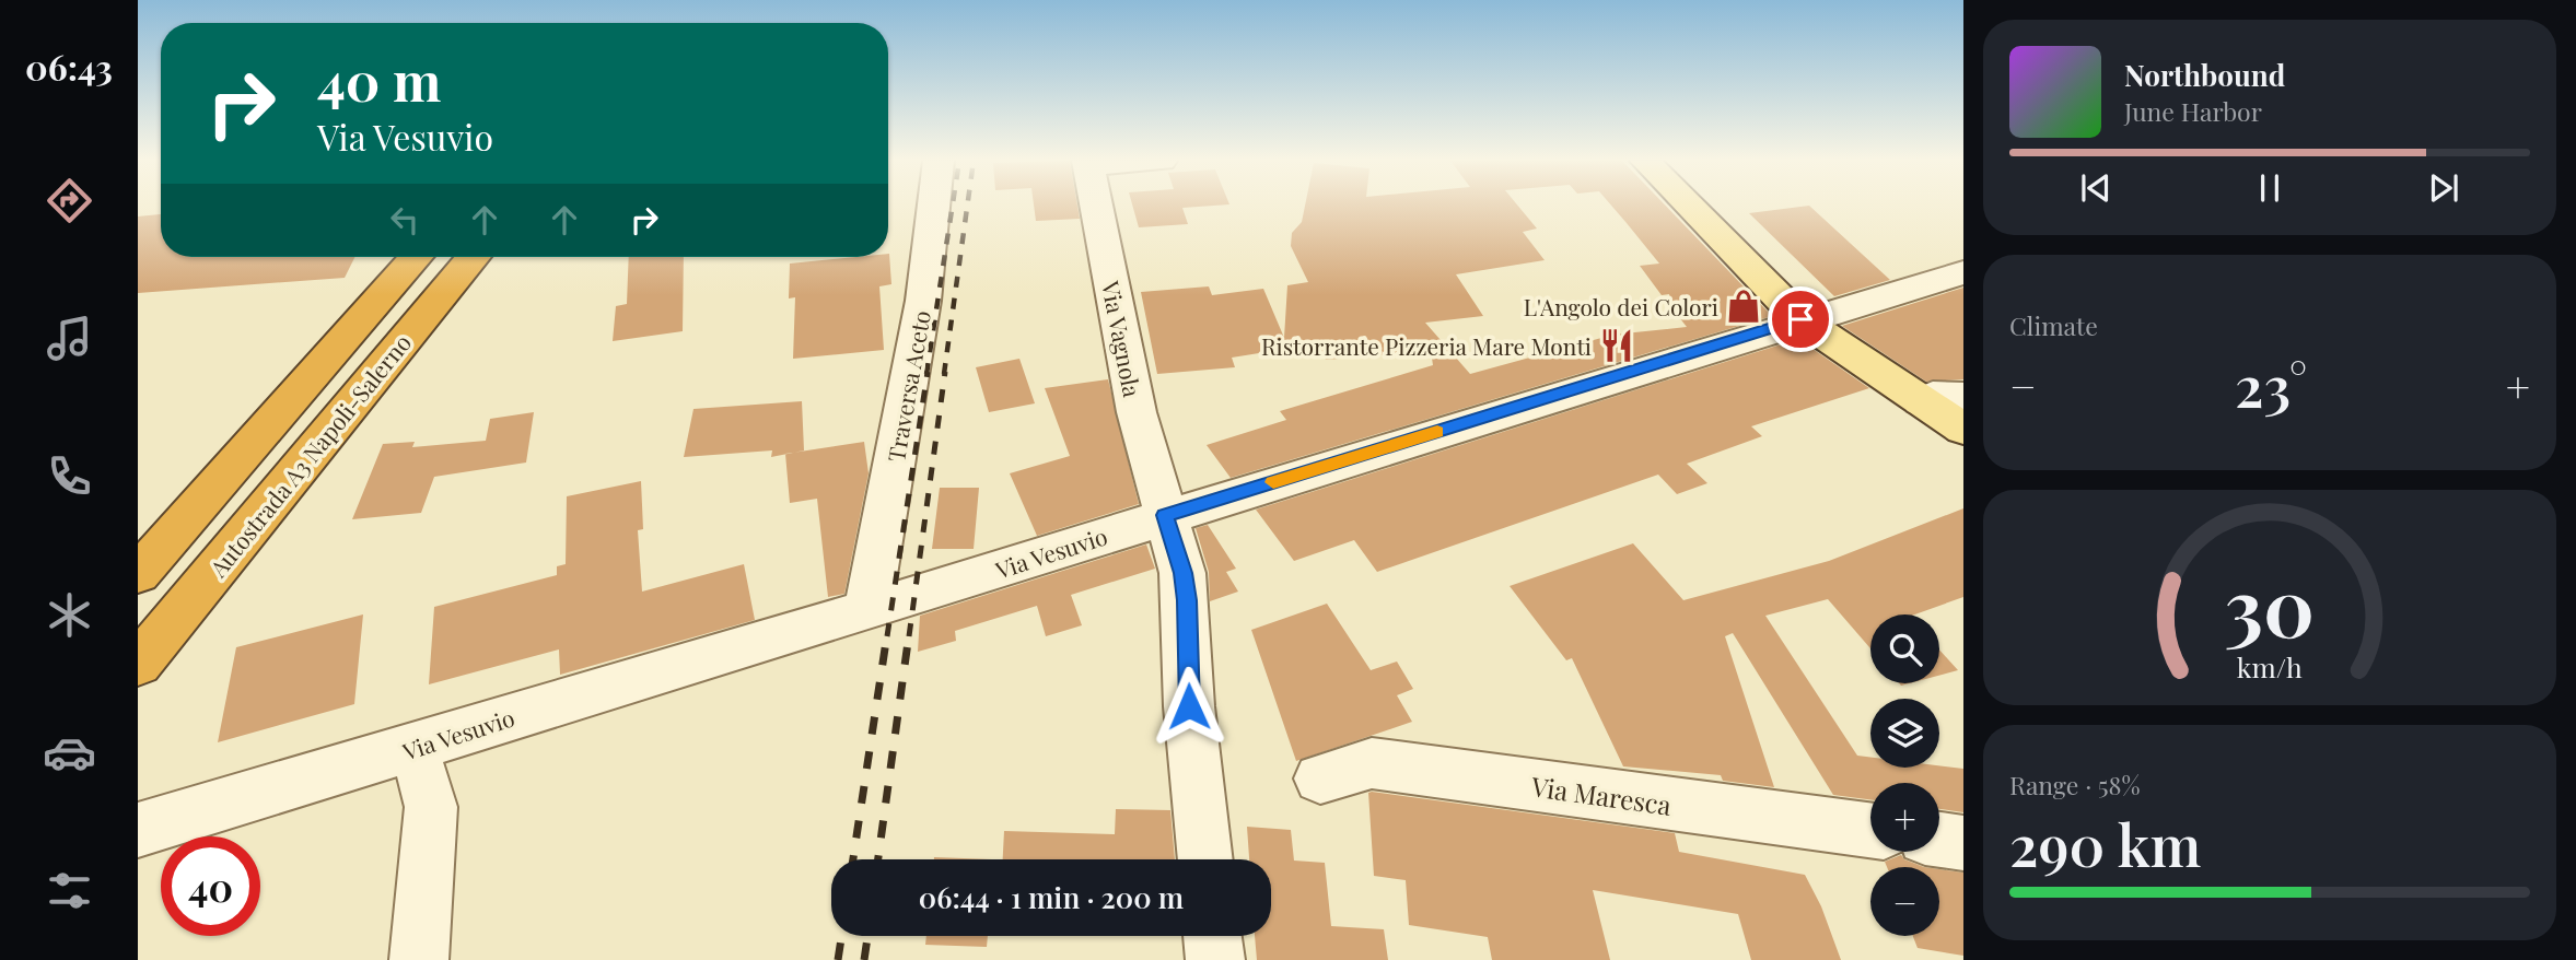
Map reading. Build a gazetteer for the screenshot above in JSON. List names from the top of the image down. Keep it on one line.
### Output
{"streets":{"highway":["Autostrada A3 Napoli-Salerno"],"street":["Via Vagnola","Traversa Aceto","Via Vesuvio","Via Maresca"]},"crossings":[["Via Vagnola","Via Vesuvio"],["Traversa Aceto","Via Vesuvio"]],"places":{"shop":["L'Angolo dei Colori"],"restaurant":["Ristorrante Pizzeria Mare Monti"]},"page":{"tabs":"06:43","turn":["40 m","Via Vesuvio"],"song":["Northbound","June Harbor"],"tile":["Climate",["Range · 58%","290 km"]],"heat":["−","23°","+"],"map_buttons":["+","−"],"limit":"40","trip":"06:44 · 1 min · 200 m","gauge":["30","km/h"]}}
